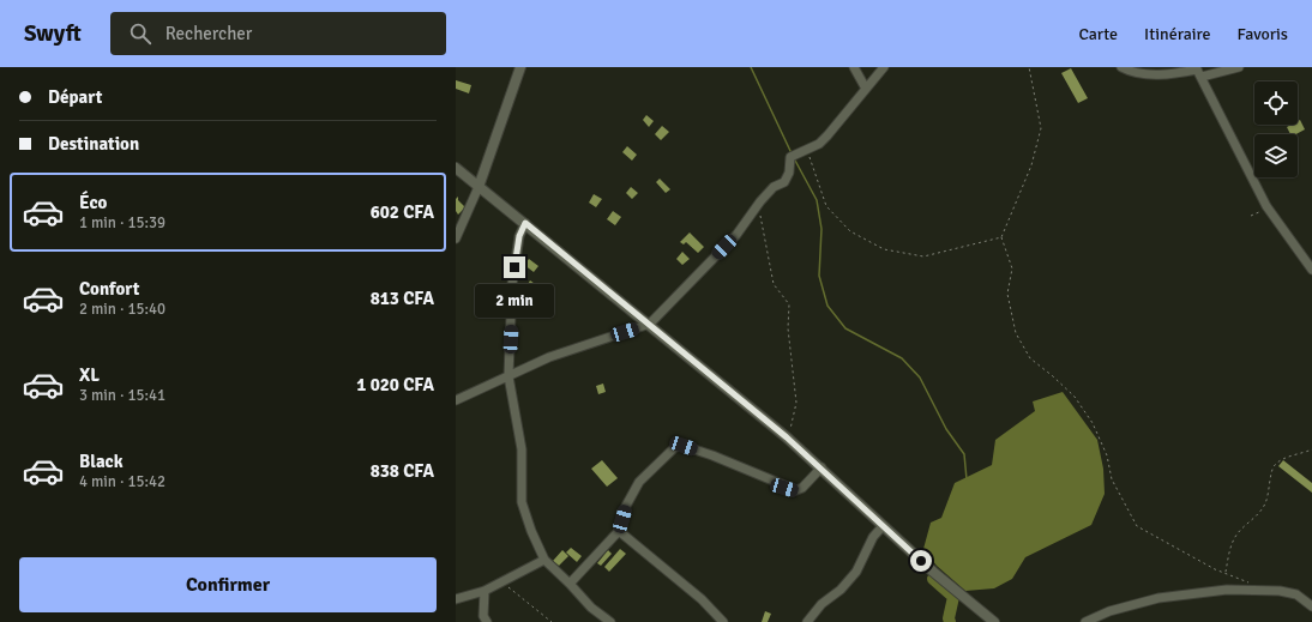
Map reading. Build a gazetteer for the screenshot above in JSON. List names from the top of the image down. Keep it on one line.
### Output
{"page":{"header":"Swyft","search":"Rechercher","nav":["Carte","Itinéraire","Favoris"],"banner":["Départ","Destination"],"list":[{"name":"Éco","note":"1 min · 15:39","value":"602 CFA"},{"name":"Confort","note":"2 min · 15:40","value":"813 CFA"},{"name":"XL","note":"3 min · 15:41","value":"1 020 CFA"},{"name":"Black","note":"4 min · 15:42","value":"838 CFA"}],"bubble":"2 min","buttons":"Confirmer"}}
